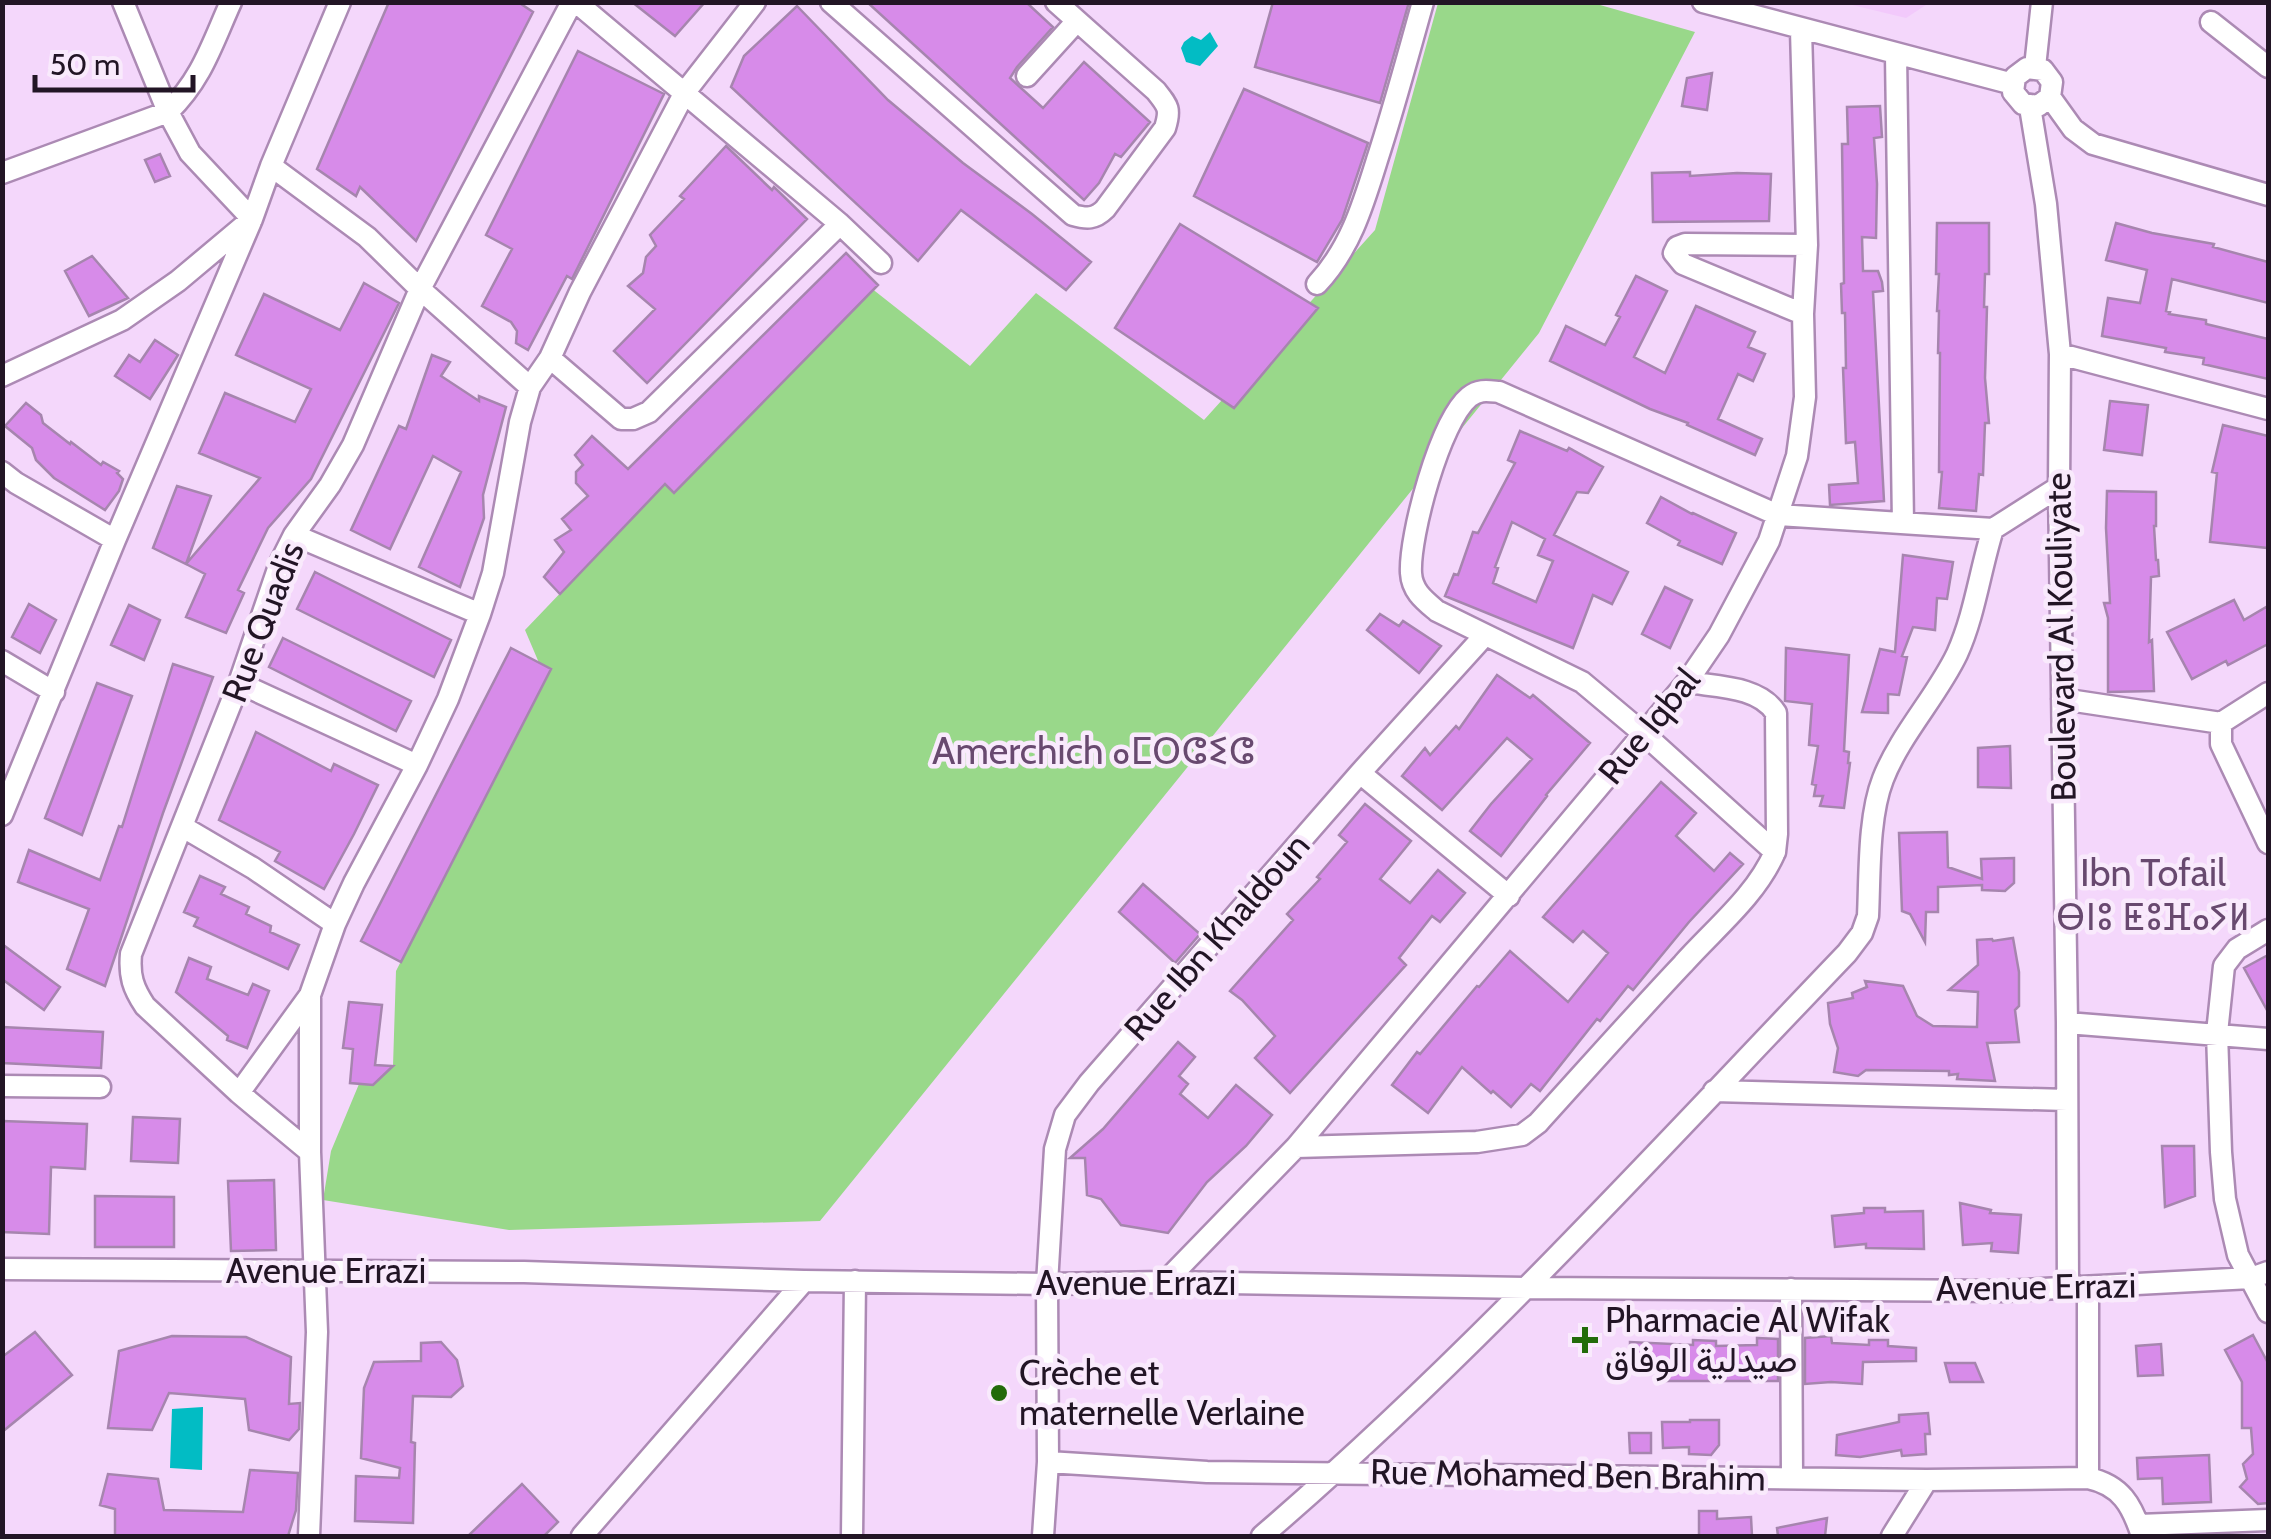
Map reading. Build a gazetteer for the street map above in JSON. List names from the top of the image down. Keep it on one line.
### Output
{"streets":{"street":["Rue Quadis","Boulevard Al Kouliyate","Rue Iqbal","Rue Ibn Khaldoun","Avenue Errazi","Rue Mohamed Ben Brahim"]},"crossings":[["Boulevard Al Kouliyate","Avenue Errazi"],["Boulevard Al Kouliyate","Rue Mohamed Ben Brahim"],["Rue Iqbal","Avenue Errazi"],["Rue Ibn Khaldoun","Avenue Errazi"],["Rue Ibn Khaldoun","Rue Mohamed Ben Brahim"]],"districts":["Amerchich ⴰⵎⵔⵛⵉⵛ","Ibn Tofail ⴱⵏⵓ ⵟⵓⴼⴰⵢⵍ"],"places":{"health":["Pharmacie Al Wifak صيدلية الوفاق"],"other":["Crèche et maternelle Verlaine"]},"scale_bar":"50 m"}
